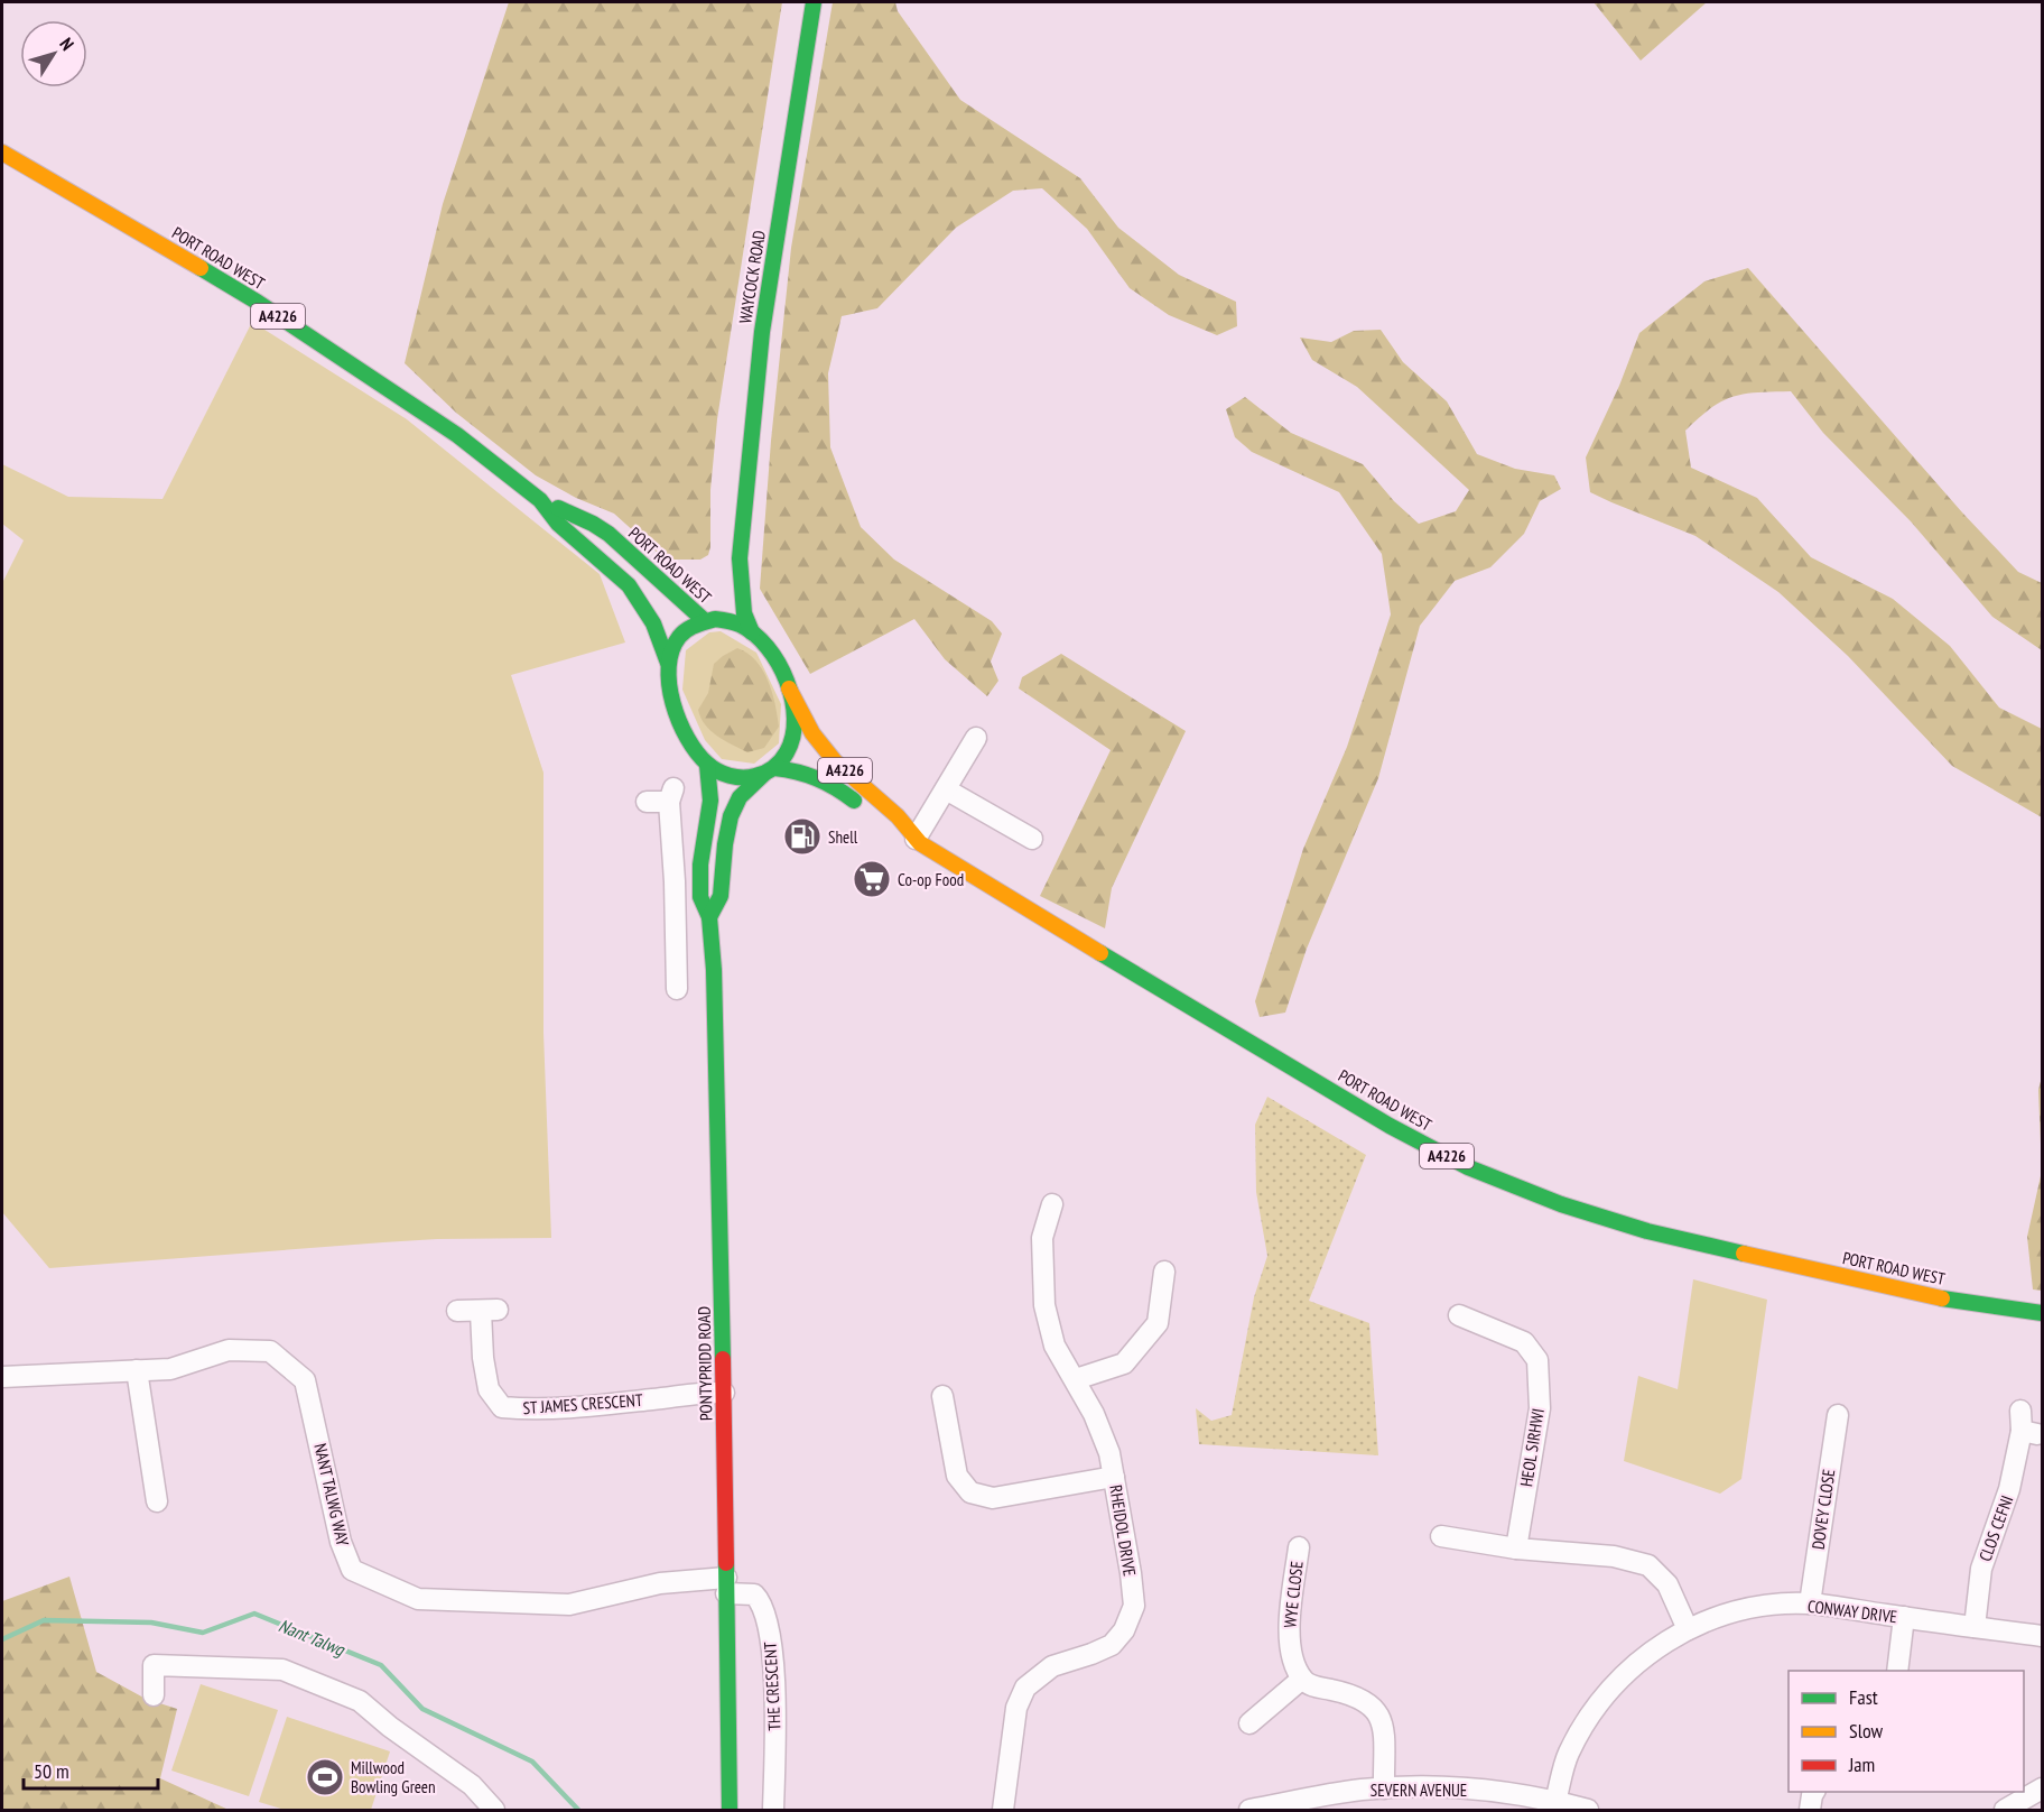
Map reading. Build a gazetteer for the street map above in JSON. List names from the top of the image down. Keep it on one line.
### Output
{"streets":{"main road":["PORT ROAD WEST","WAYCOCK ROAD","A4226","PONTYPRIDD ROAD"],"street":["ST JAMES CRESCENT","HEOL SIRHWI","NANT TALWG WAY","DOVEY CLOSE","CLOS CEFNI","RHEIDOL DRIVE","WYE CLOSE","CONWAY DRIVE","THE CRESCENT","SEVERN AVENUE"]},"crossings":[["PORT ROAD WEST","WAYCOCK ROAD"],["PORT ROAD WEST","PONTYPRIDD ROAD"],["WAYCOCK ROAD","PONTYPRIDD ROAD"],["PONTYPRIDD ROAD","ST JAMES CRESCENT"],["PONTYPRIDD ROAD","NANT TALWG WAY"],["PONTYPRIDD ROAD","THE CRESCENT"],["NANT TALWG WAY","THE CRESCENT"],["DOVEY CLOSE","CONWAY DRIVE"],["CLOS CEFNI","CONWAY DRIVE"],["CONWAY DRIVE","SEVERN AVENUE"]],"water":["Nant Talwg"],"places":{"fuel station":["Shell"],"supermarket":["Co-op Food"],"sports":["Millwood Bowling Green"]},"legend":["Fast","Slow","Jam"],"scale_bar":"50 m","north":"top right"}
